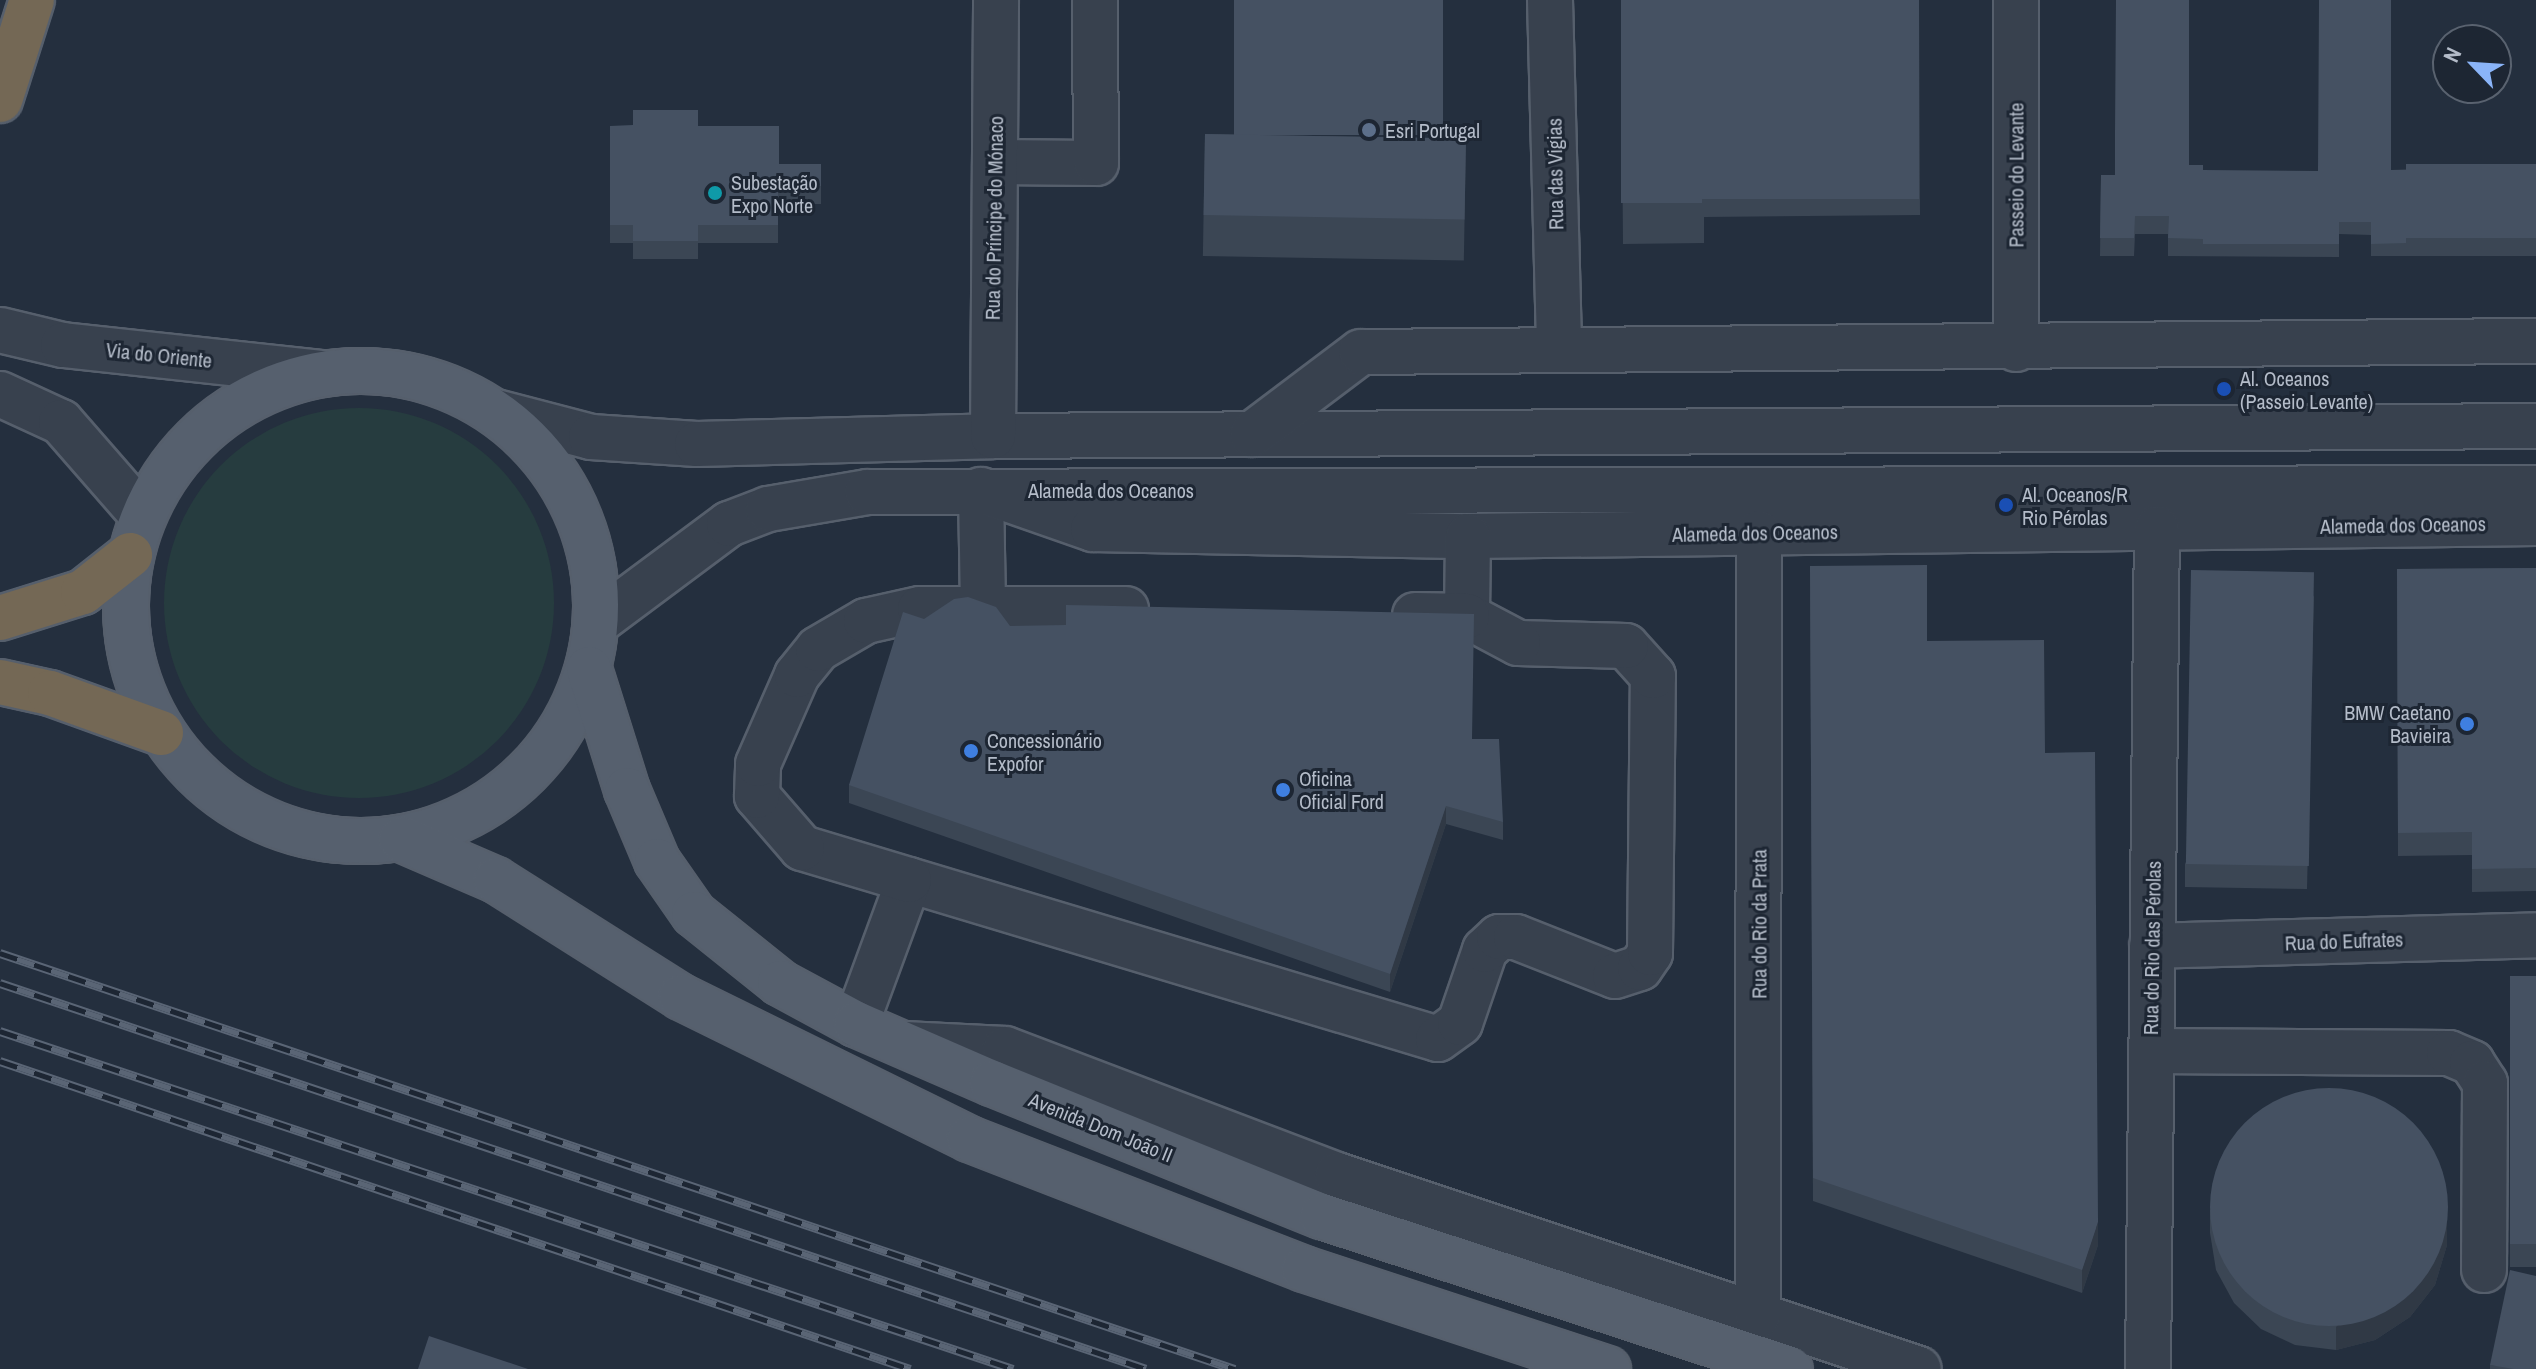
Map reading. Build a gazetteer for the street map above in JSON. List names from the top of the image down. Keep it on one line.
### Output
{"streets":{"main road":["Avenida Dom João II"],"street":["Rua das Vigias","Passeio do Levante","Rua do Príncipe do Mónaco","Via do Oriente","Alameda dos Oceanos","Rua do Rio da Prata","Rua do Eufrates","Rua do Rio das Pérolas"]},"crossings":[["Alameda dos Oceanos","Rua do Rio da Prata"],["Alameda dos Oceanos","Rua do Rio das Pérolas"],["Rua do Eufrates","Rua do Rio das Pérolas"]],"places":["Esri Portugal","Subestação Expo Norte","Al. Oceanos (Passeio Levante)","Al. Oceanos/R Rio Pérolas","BMW Caetano Bavieira","Concessionário Expofor","Oficina Oficial Ford"],"north":"top left"}
